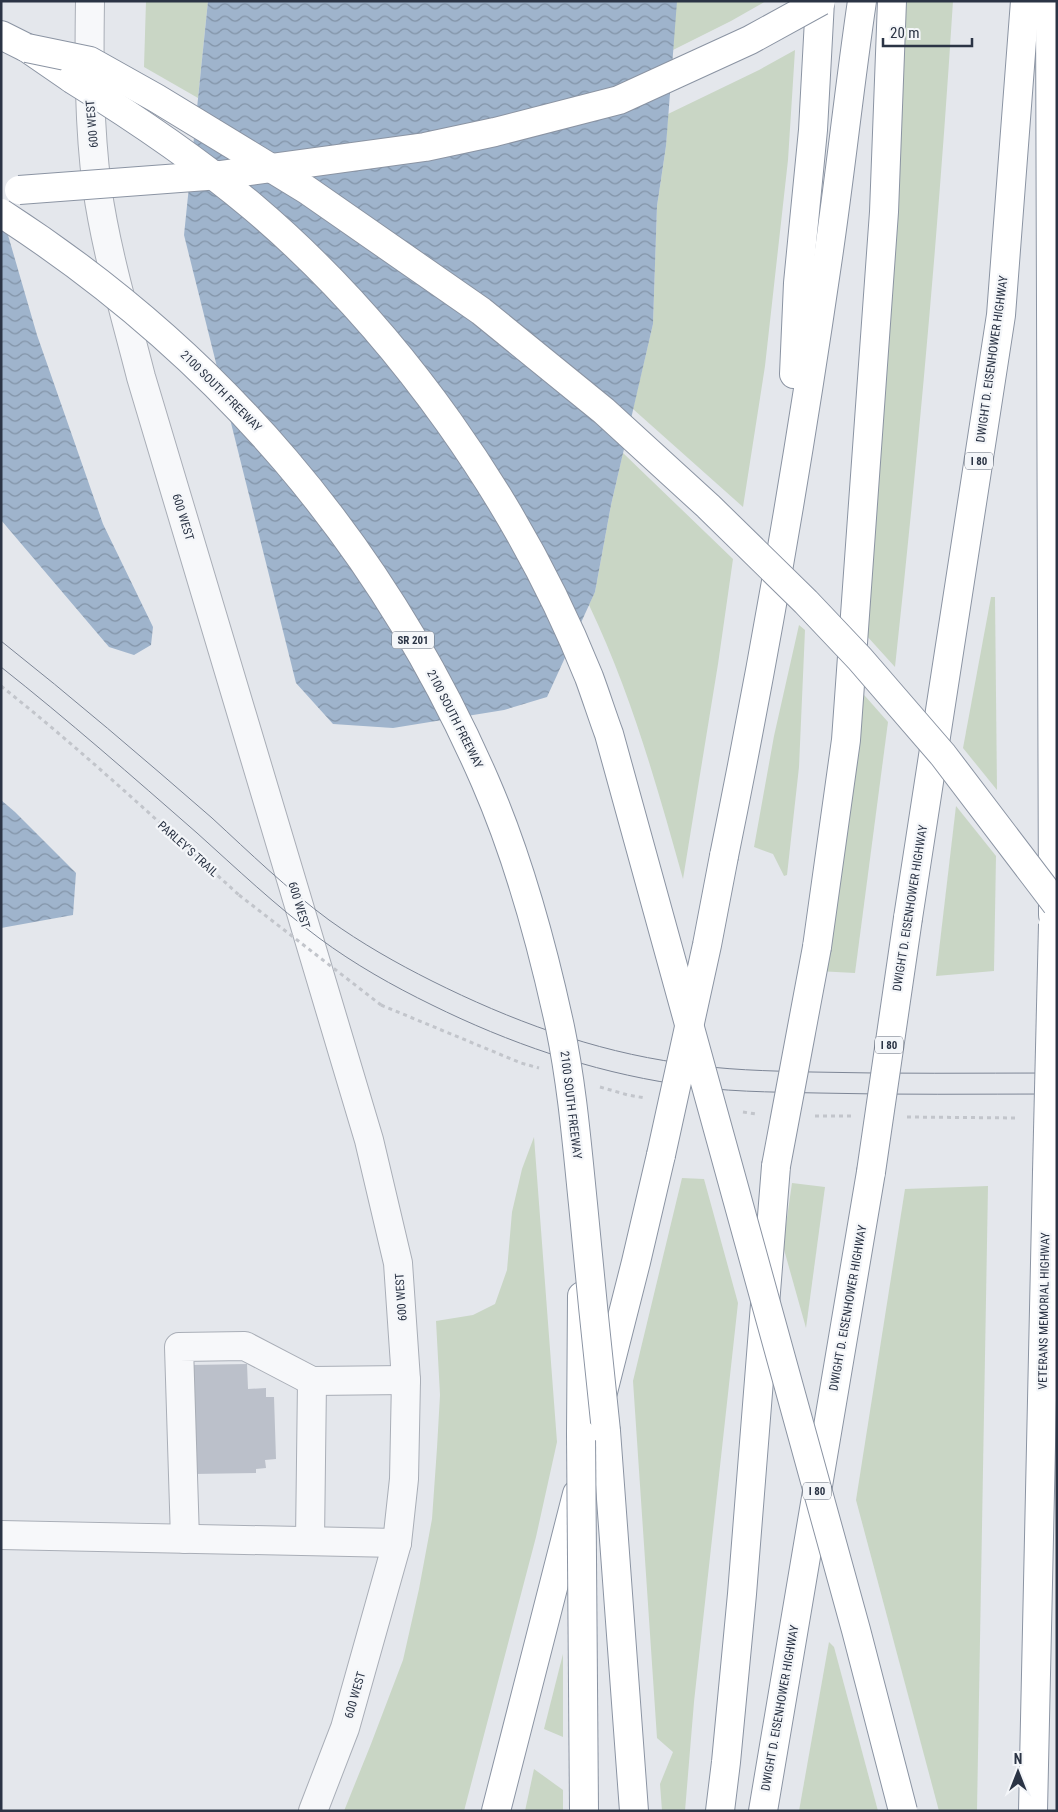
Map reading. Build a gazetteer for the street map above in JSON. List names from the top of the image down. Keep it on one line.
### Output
{"streets":{"highway":["DWIGHT D. EISENHOWER HIGHWAY","2100 SOUTH FREEWAY","I 80","SR 201","VETERANS MEMORIAL HIGHWAY"],"street":["600 WEST"],"path":["PARLEY'S TRAIL"]},"scale_bar":"20 m","north":"top"}
